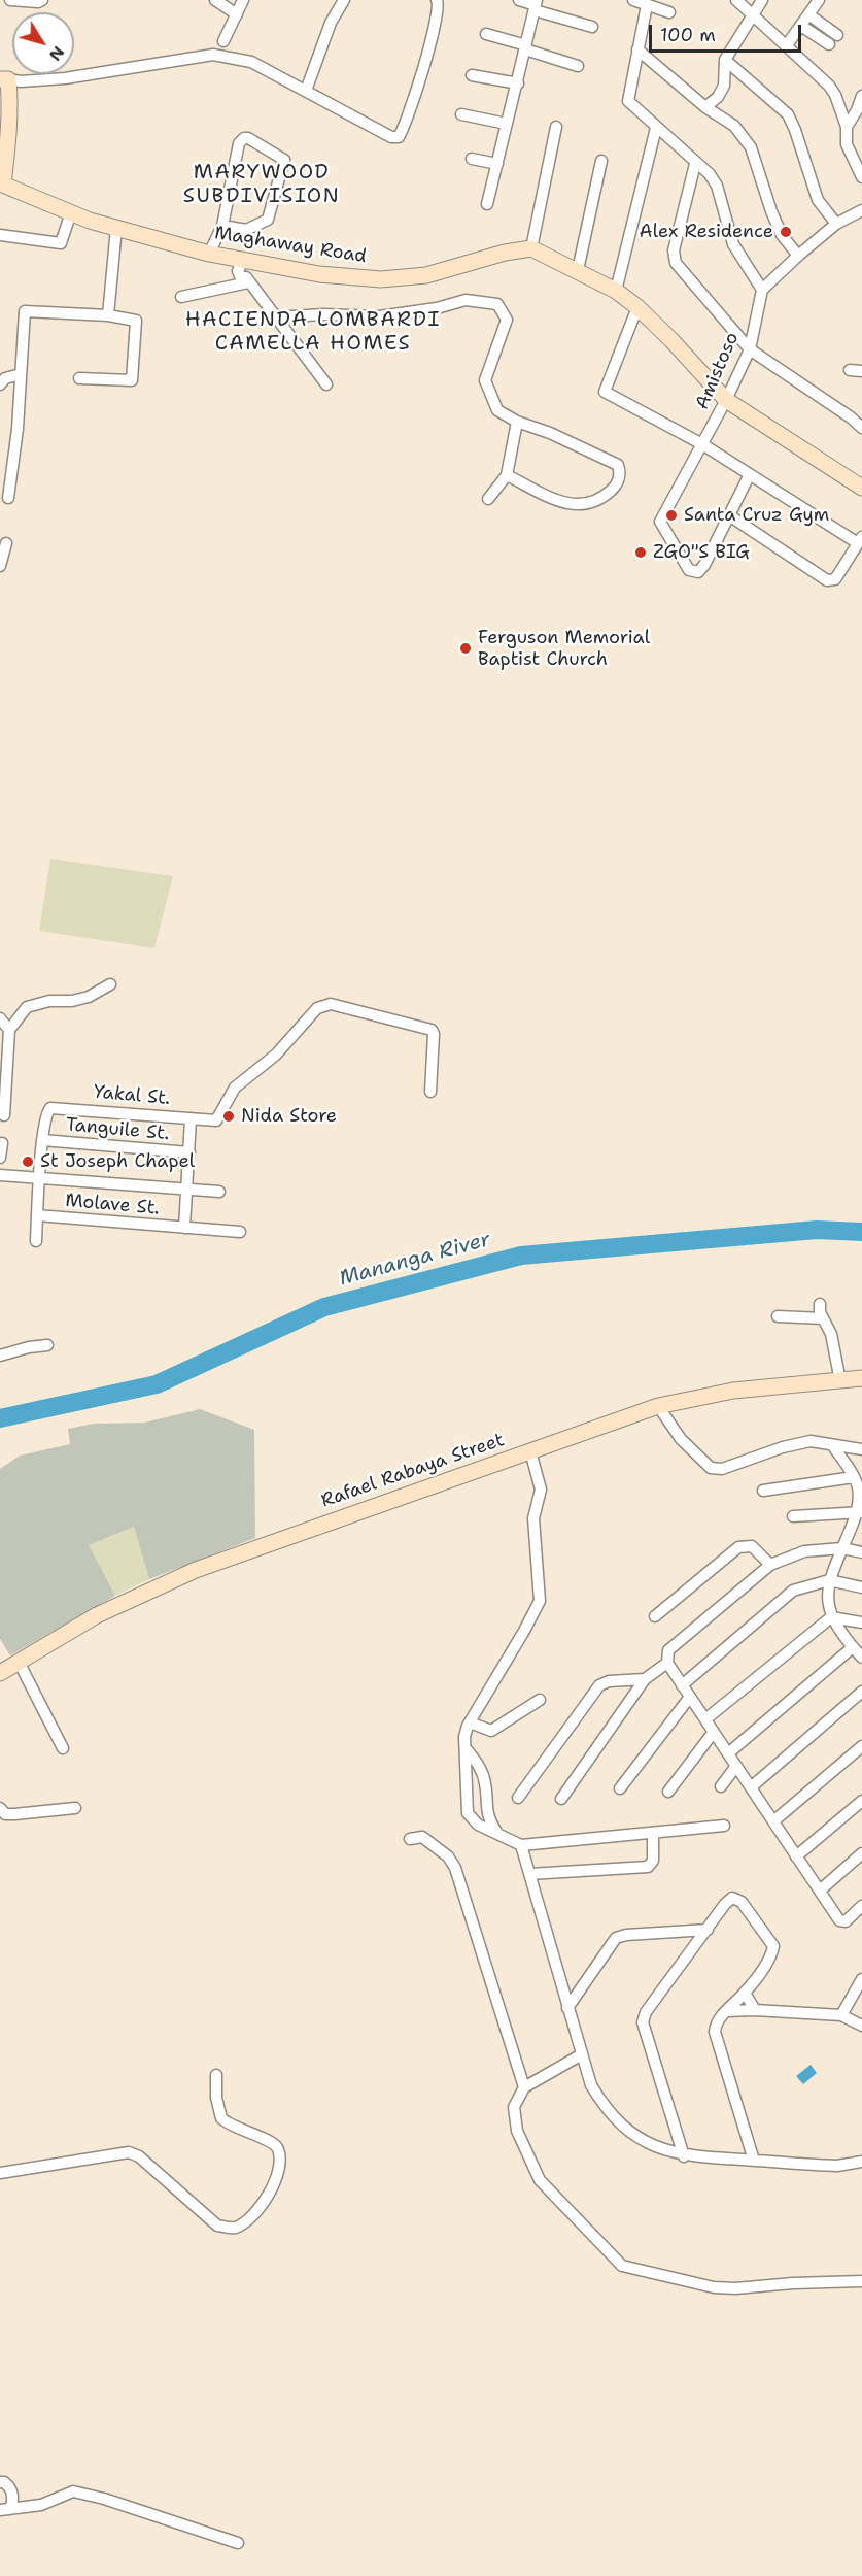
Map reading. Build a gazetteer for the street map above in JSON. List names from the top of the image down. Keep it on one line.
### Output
{"streets":{"street":["Maghaway Road","Amistoso","Yakal St.","Tanguile St.","Molave St.","Rafael Rabaya Street"]},"crossings":[["Yakal St.","Tanguile St."]],"districts":["MARYWOOD SUBDIVISION","HACIENDA LOMBARDI CAMELLA HOMES"],"water":["Mananga River"],"places":["Alex Residence","Santa Cruz Gym","ZGO\"S BIG","Ferguson Memorial Baptist Church","Nida Store","St Joseph Chapel"],"scale_bar":"100 m","north":"bottom right"}
